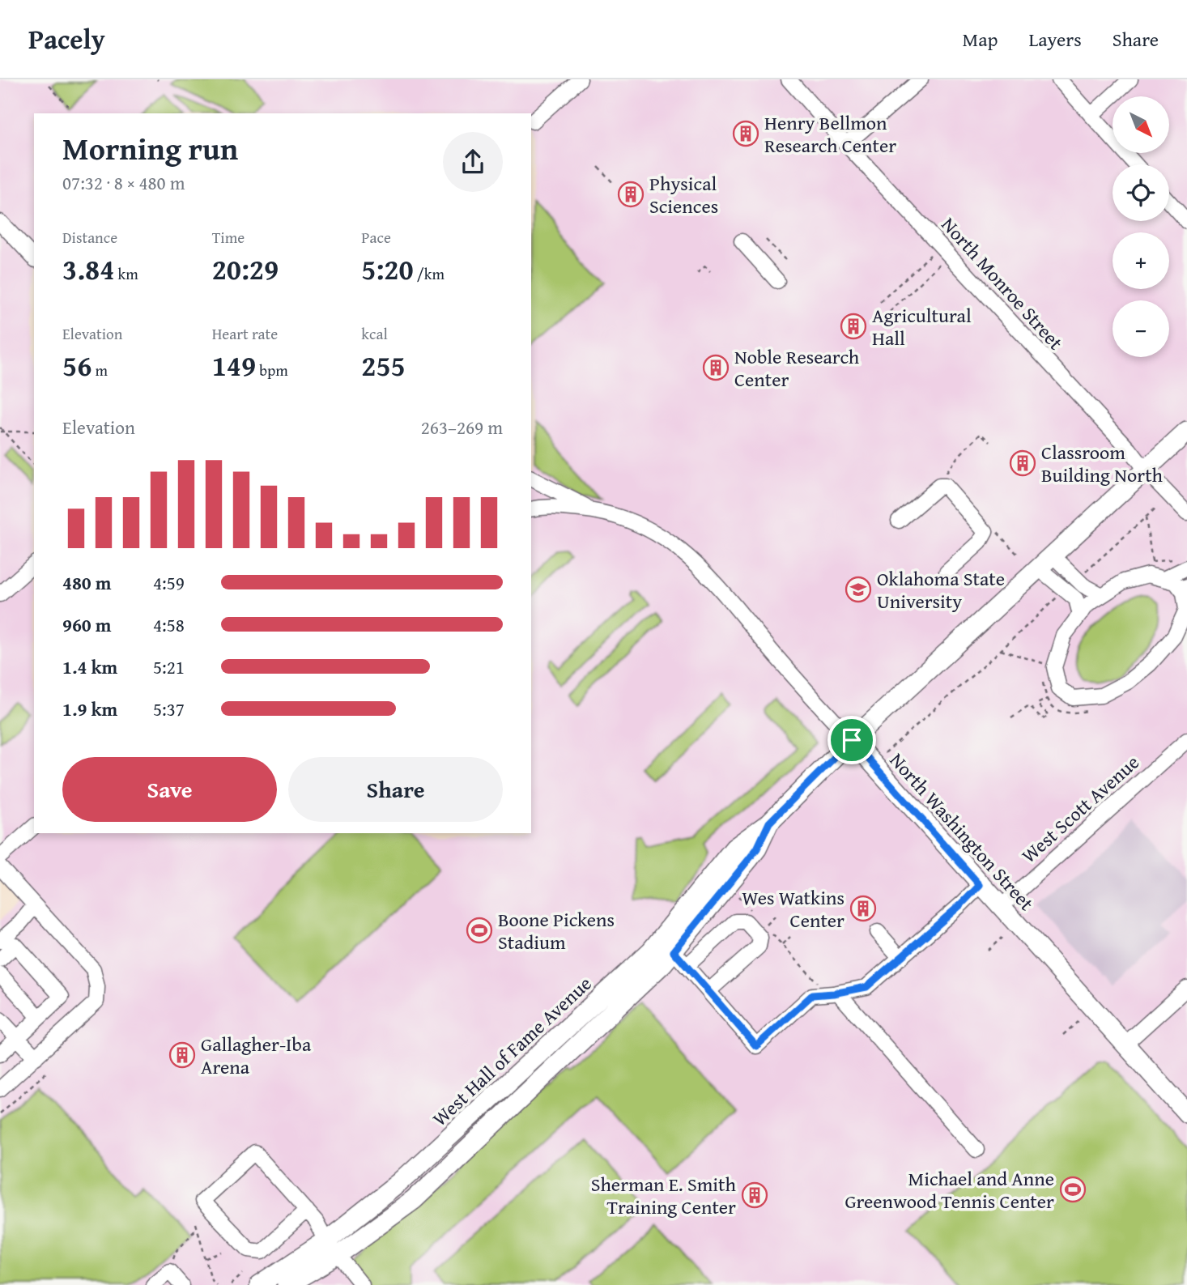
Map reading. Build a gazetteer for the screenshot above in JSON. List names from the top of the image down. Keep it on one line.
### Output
{"streets":{"main road":["North Washington Street","West Hall of Fame Avenue"],"street":["North Monroe Street","West Scott Avenue"]},"crossings":[["North Monroe Street","West Hall of Fame Avenue"],["West Scott Avenue","North Washington Street"],["North Washington Street","West Hall of Fame Avenue"]],"places":{"building":["Henry Bellmon Research Center","Physical Sciences","Agricultural Hall","Noble Research Center","Classroom Building North","Wes Watkins Center","Gallagher-Iba Arena","Sherman E. Smith Training Center"],"school or university":["Oklahoma State University"],"sports":["Boone Pickens Stadium","Michael and Anne Greenwood Tennis Center"]},"north":"bottom right","page":{"header":"Pacely","nav":["Map","Layers","Share"],"map_buttons":["+","−"],"heading":["Morning run","07:32 · 8 × 480 m"],"stats":[["Distance","3.84 km"],["Time","20:29"],["Pace","5:20 /km"],["Elevation","56 m"],["Heart rate","149 bpm"],["kcal","255"]],"chart":["Elevation","263–269 m"],"list":[{"name":"480 m","note":"4:59"},{"name":"960 m","note":"4:58"},{"name":"1.4 km","note":"5:21"},{"name":"1.9 km","note":"5:37"}],"buttons":["Save","Share"]}}
